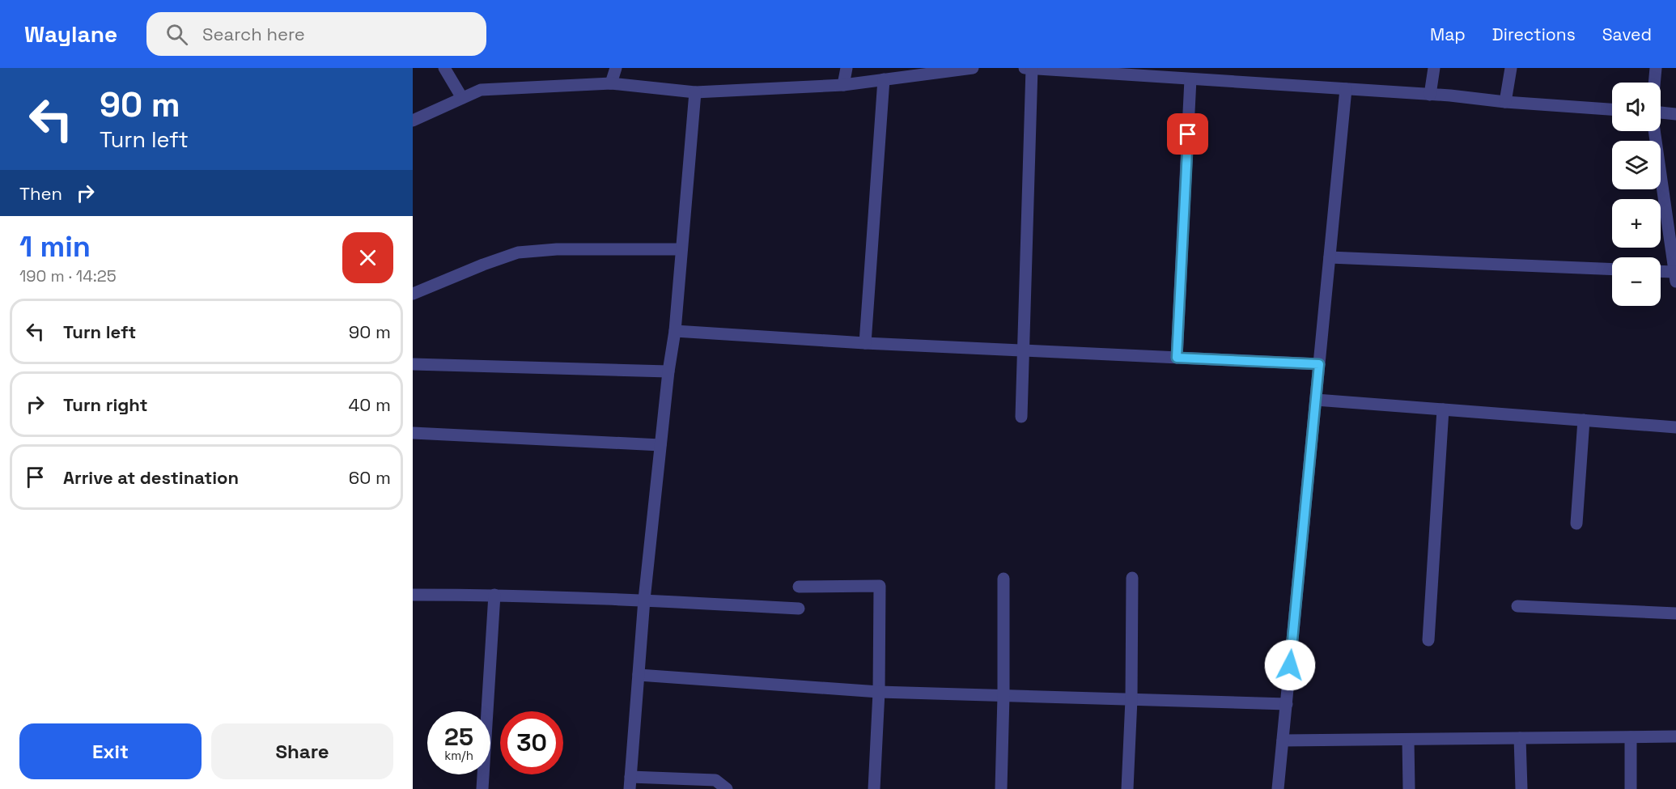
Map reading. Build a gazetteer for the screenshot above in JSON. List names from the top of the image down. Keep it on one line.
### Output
{"page":{"header":"Waylane","search":"Search here","nav":["Map","Directions","Saved"],"turn":["90 m","Turn left"],"map_buttons":["+","−"],"then":"Then","heading":["1 min","190 m · 14:25"],"list":[{"name":"Turn left","value":"90 m"},{"name":"Turn right","value":"40 m"},{"name":"Arrive at destination","value":"60 m"}],"speed":"25 km/h","limit":"30","buttons":["Exit","Share"]}}
